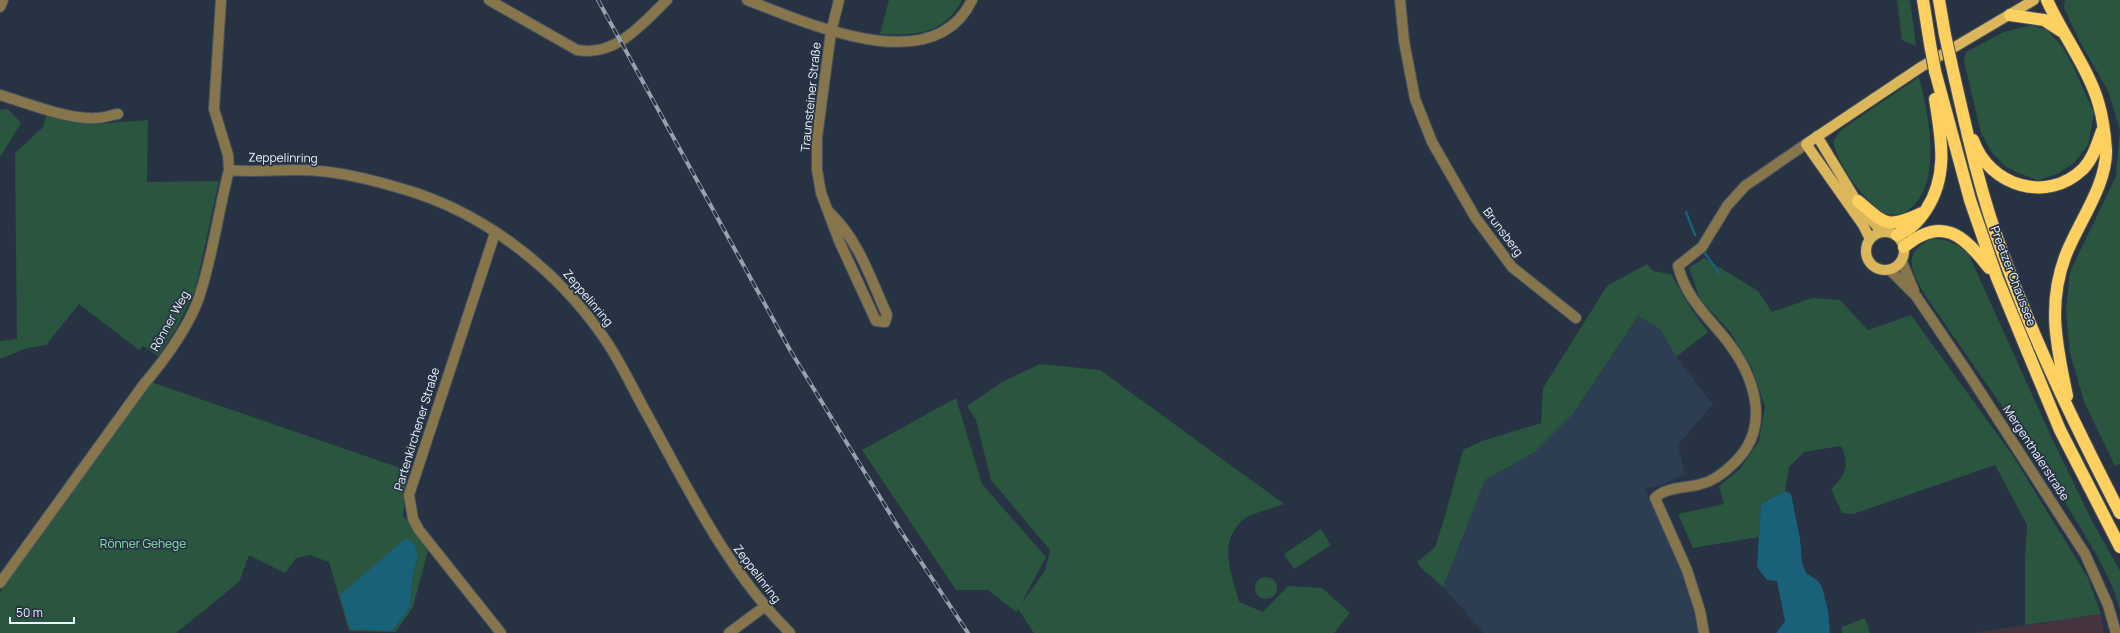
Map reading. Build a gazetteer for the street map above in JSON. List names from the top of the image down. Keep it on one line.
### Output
{"streets":{"highway":["Preetzer Chaussee"],"street":["Traunsteiner Straße","Zeppelinring","Brunsberg","Rönner Weg","Partenkirchener Straße","Mergenthalerstraße"]},"crossings":[["Zeppelinring","Rönner Weg"],["Zeppelinring","Partenkirchener Straße"]],"parks":["Rönner Gehege"],"scale_bar":"50 m"}
